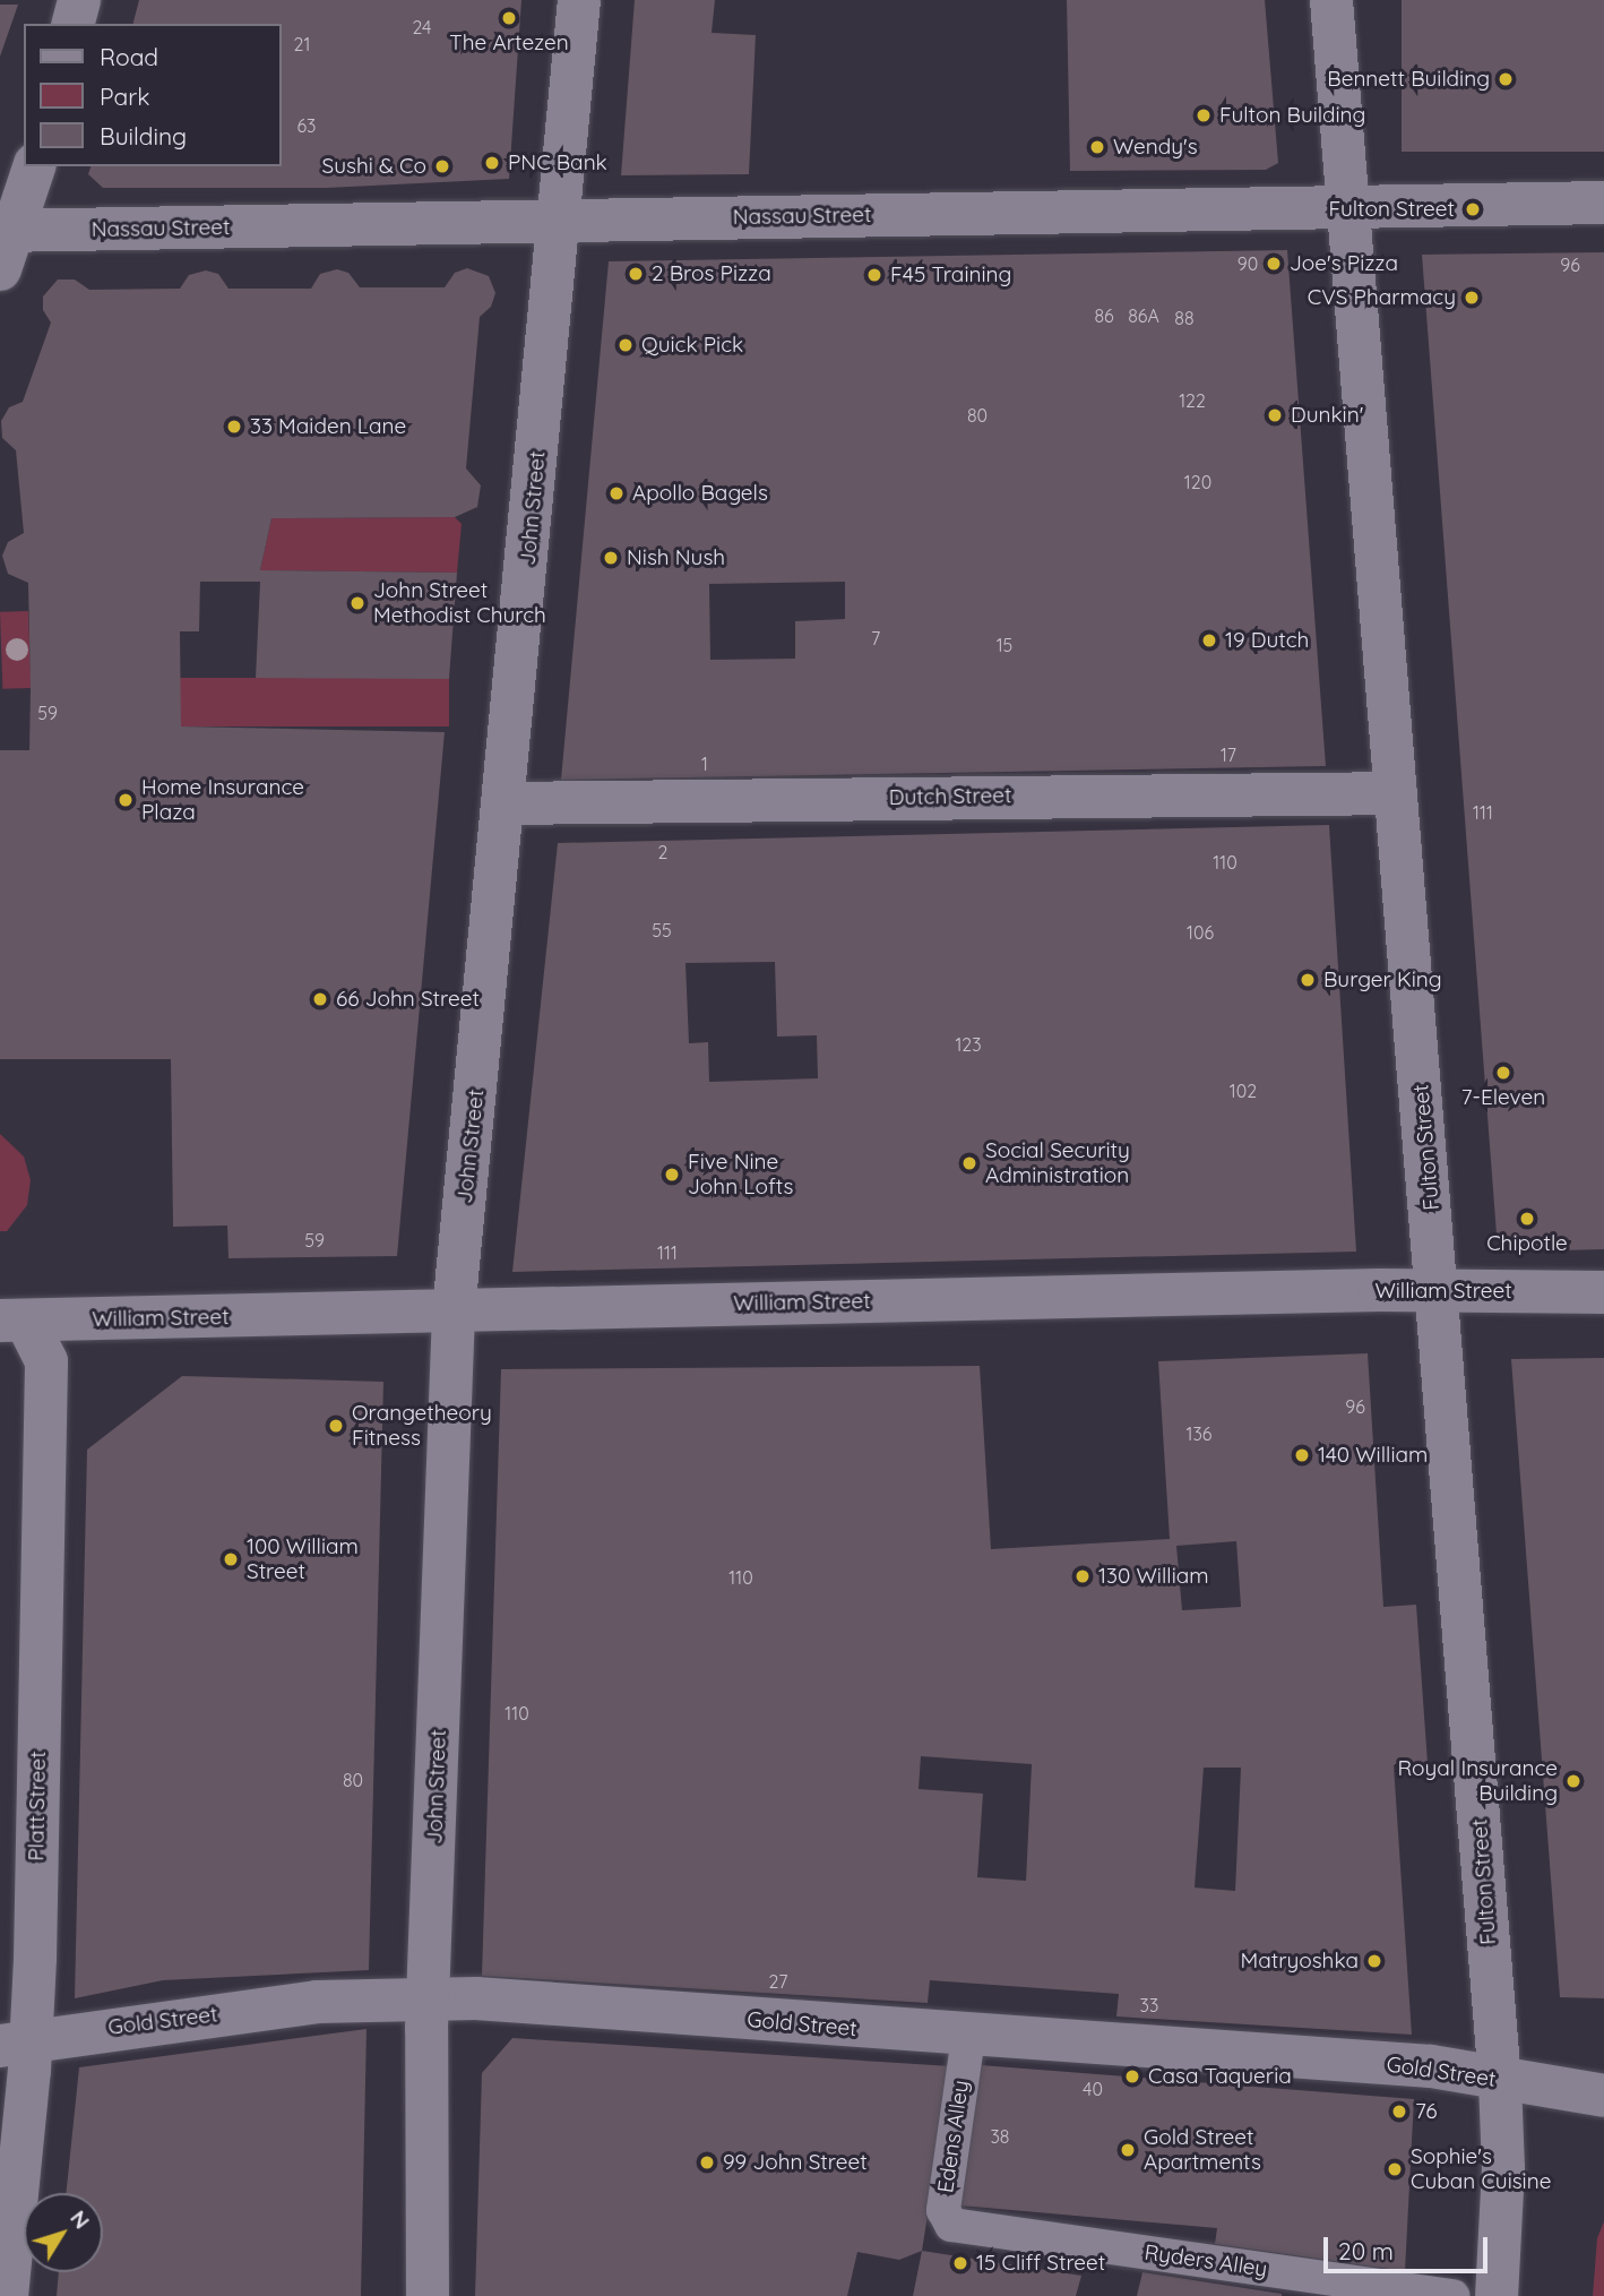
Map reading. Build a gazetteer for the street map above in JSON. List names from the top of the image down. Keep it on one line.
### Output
{"streets":{"street":["Nassau Street","John Street","Dutch Street","Fulton Street","William Street","Platt Street","Gold Street"],"lane":["Edens Alley","Ryders Alley"]},"crossings":[["Nassau Street","John Street"],["Nassau Street","Fulton Street"],["John Street","Dutch Street"],["John Street","William Street"],["John Street","Gold Street"],["Dutch Street","Fulton Street"],["Fulton Street","William Street"],["Fulton Street","Gold Street"],["William Street","Platt Street"],["Platt Street","Gold Street"],["Gold Street","Edens Alley"],["Edens Alley","Ryders Alley"]],"places":["The Artezen","Bennett Building","Fulton Building","Wendy's","PNC Bank","Sushi & Co","Fulton Street","Joe's Pizza","2 Bros Pizza","F45 Training","CVS Pharmacy","Quick Pick","Dunkin'","33 Maiden Lane","Apollo Bagels","Nish Nush","John Street Methodist Church","19 Dutch","Home Insurance Plaza","Burger King","66 John Street","7-Eleven","Social Security Administration","Five Nine John Lofts","Chipotle","Orangetheory Fitness","140 William","100 William Street","130 William","Royal Insurance Building","Matryoshka","Casa Taqueria","76","Gold Street Apartments","99 John Street","Sophie's Cuban Cuisine","15 Cliff Street"],"house_numbers":["24","21","63","90","96","86","86A","88","122","80","120","7","15","59","17","1","111","2","110","55","106","123","102","59","111","96","136","110","110","80","27","33","40","38"],"legend":["Road","Park","Building"],"scale_bar":"20 m","north":"top right"}
